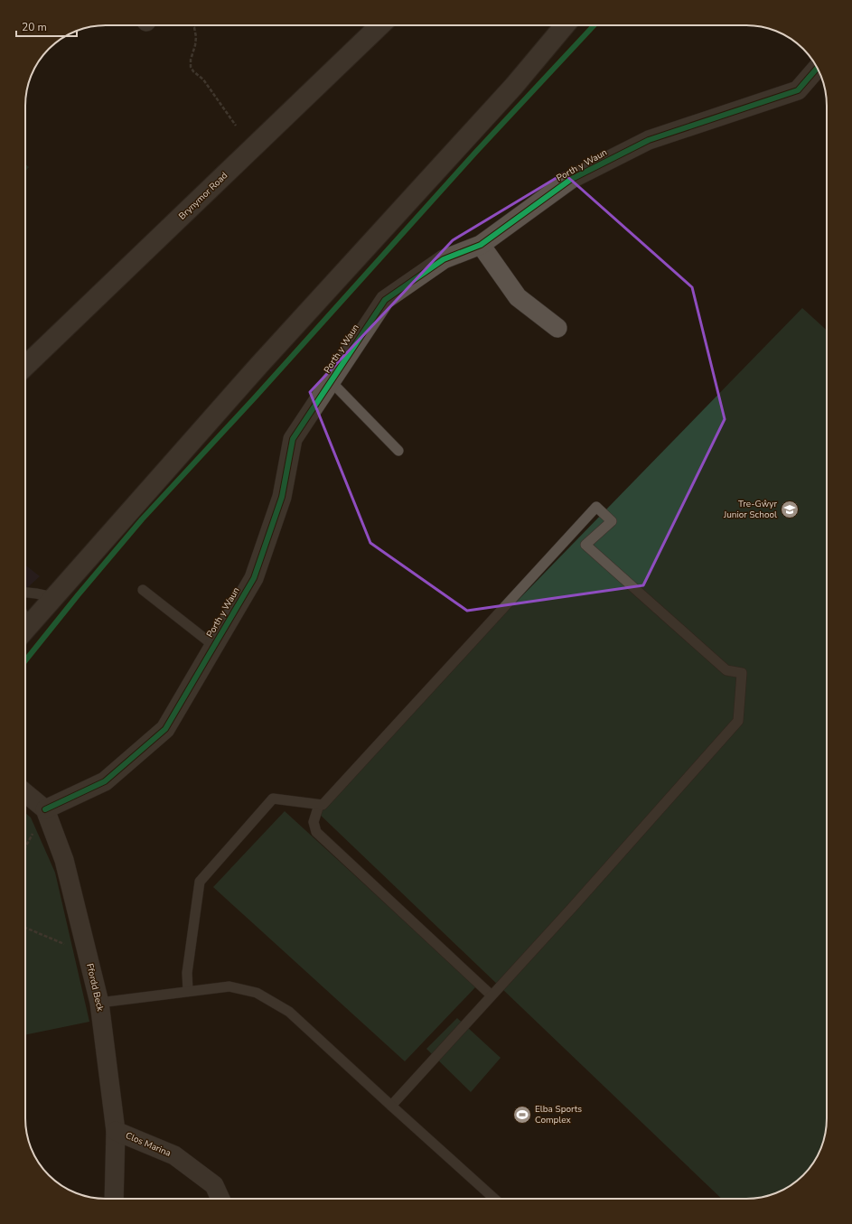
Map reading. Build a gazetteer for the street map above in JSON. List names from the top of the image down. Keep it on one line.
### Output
{"streets":{"main road":["Brynymor Road"],"street":["Porth y Waun","Ffordd Beck","Clos Marina"]},"crossings":[["Porth y Waun","Ffordd Beck"],["Ffordd Beck","Clos Marina"]],"places":{"school or university":["Tre-Gŵyr Junior School"],"sports":["Elba Sports Complex"]},"scale_bar":"20 m"}
